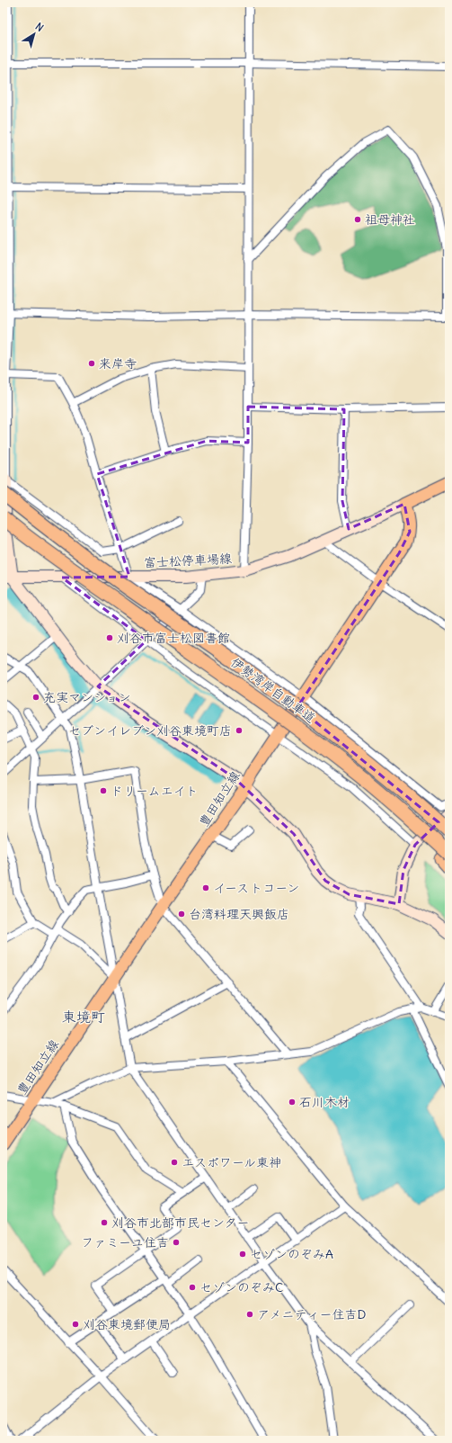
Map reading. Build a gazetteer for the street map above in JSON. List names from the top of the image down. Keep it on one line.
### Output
{"streets":{"highway":["伊勢湾岸自動車道"],"main road":["豊田知立線"],"street":["富士松停車場線"]},"crossings":[["富士松停車場線","豊田知立線"]],"districts":["東境町"],"places":["祖母神社","来岸寺","刈谷市富士松図書館","充実マンション","セブンイレブン刈谷東境町店","ドリームエイト","イーストコーン","台湾料理天興飯店","石川木材","エスポワール東神","刈谷市北部市民センター","ファミーユ住吉","セゾンのぞみA","セゾンのぞみC","アメニティー住吉D","刈谷東境郵便局"],"north":"top right"}
